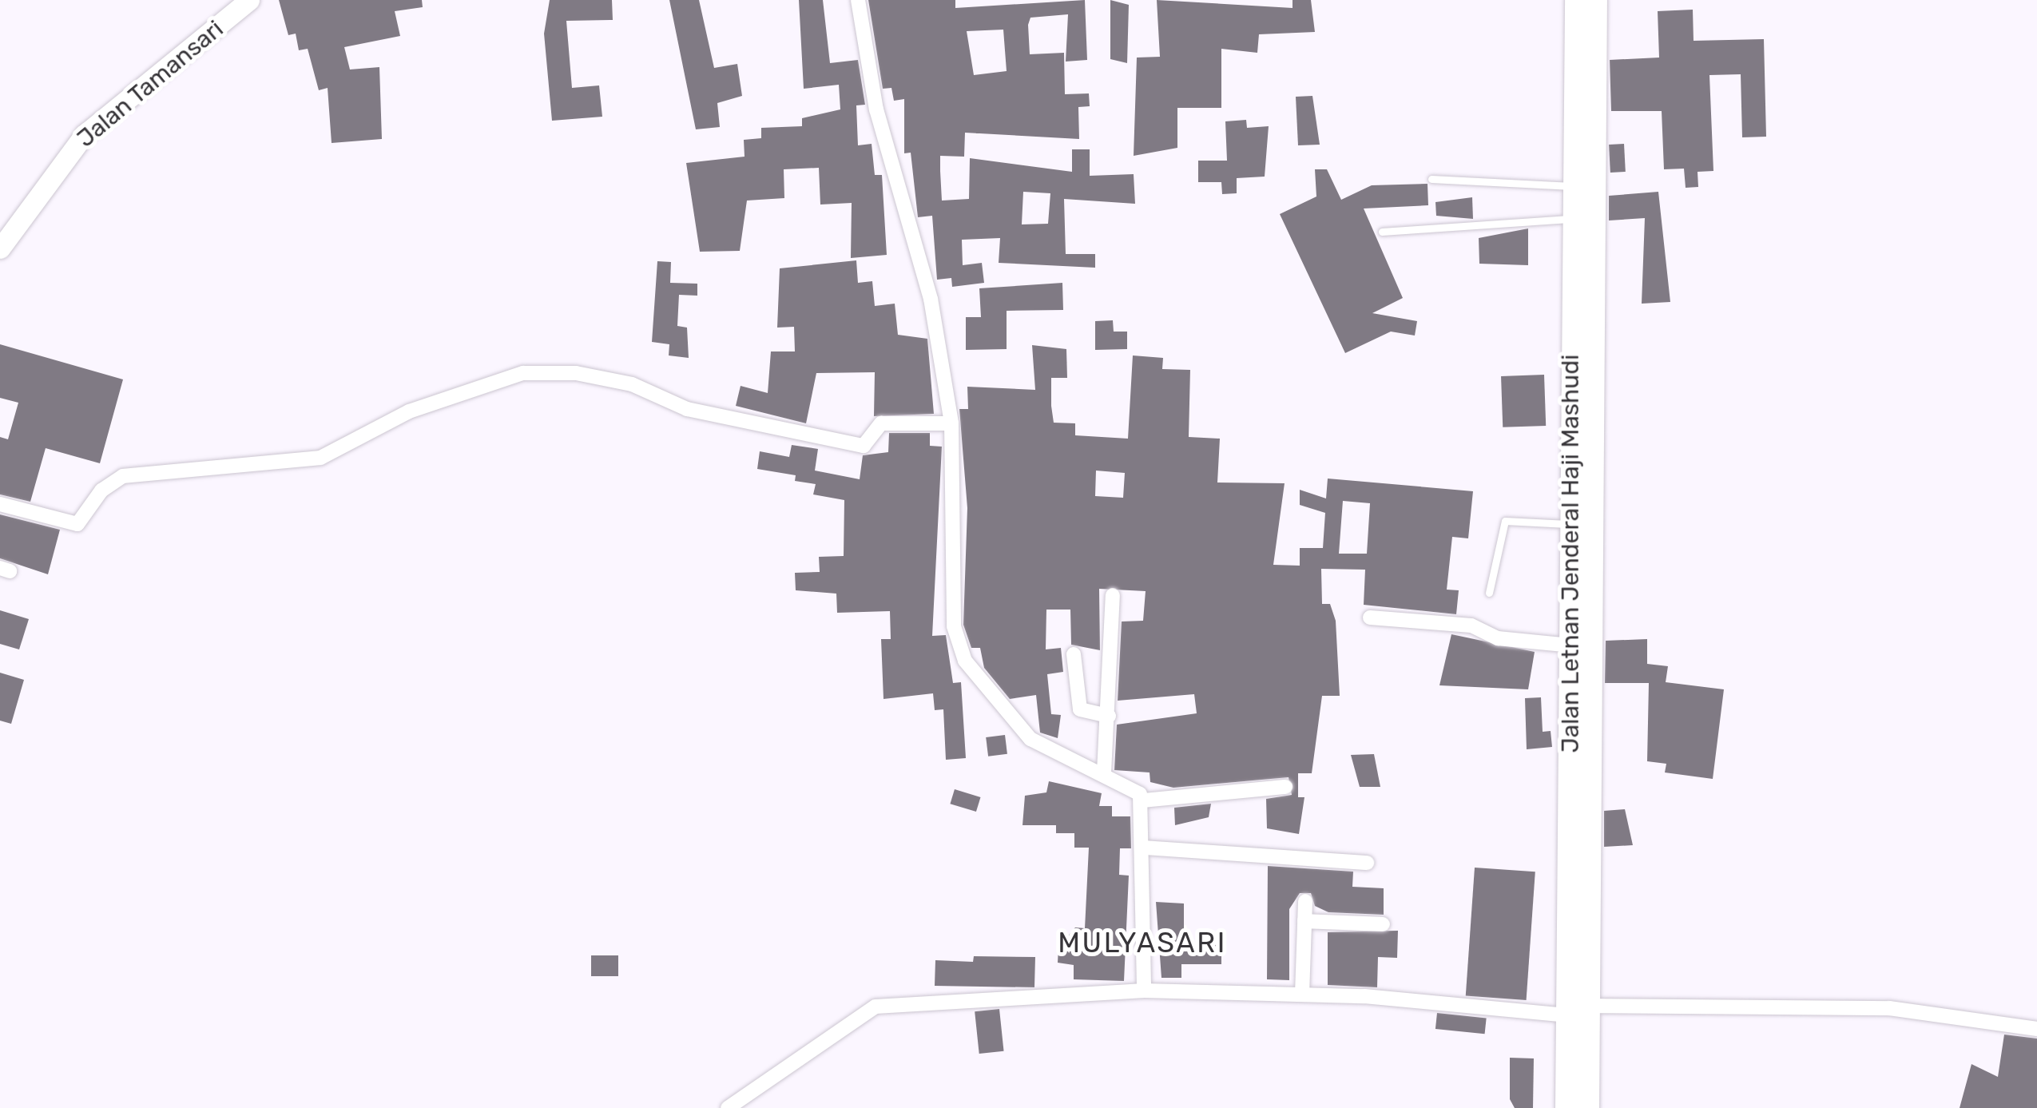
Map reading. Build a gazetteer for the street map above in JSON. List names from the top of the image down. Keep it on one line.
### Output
{"streets":{"main road":["Jalan Tamansari","Jalan Letnan Jenderal Haji Mashudi"]},"districts":["MULYASARI"]}
